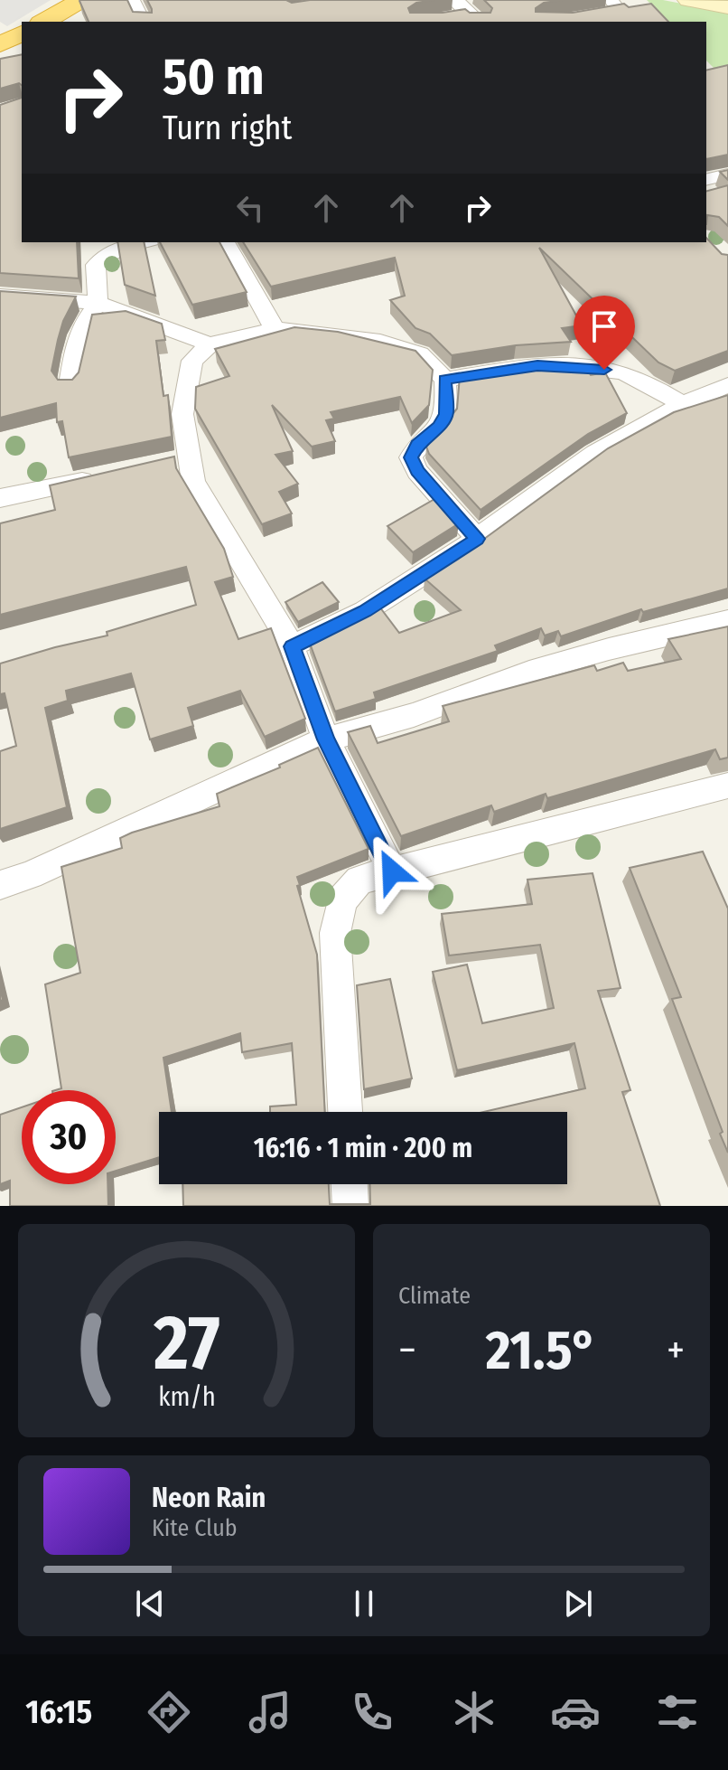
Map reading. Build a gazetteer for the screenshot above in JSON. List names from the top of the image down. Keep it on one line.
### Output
{"page":{"turn":["50 m","Turn right"],"limit":"30","trip":"16:16 · 1 min · 200 m","tile":"Climate","heat":["−","21.5°","+"],"song":["Neon Rain","Kite Club"],"tabs":"16:15","gauge":["27","km/h"]}}
